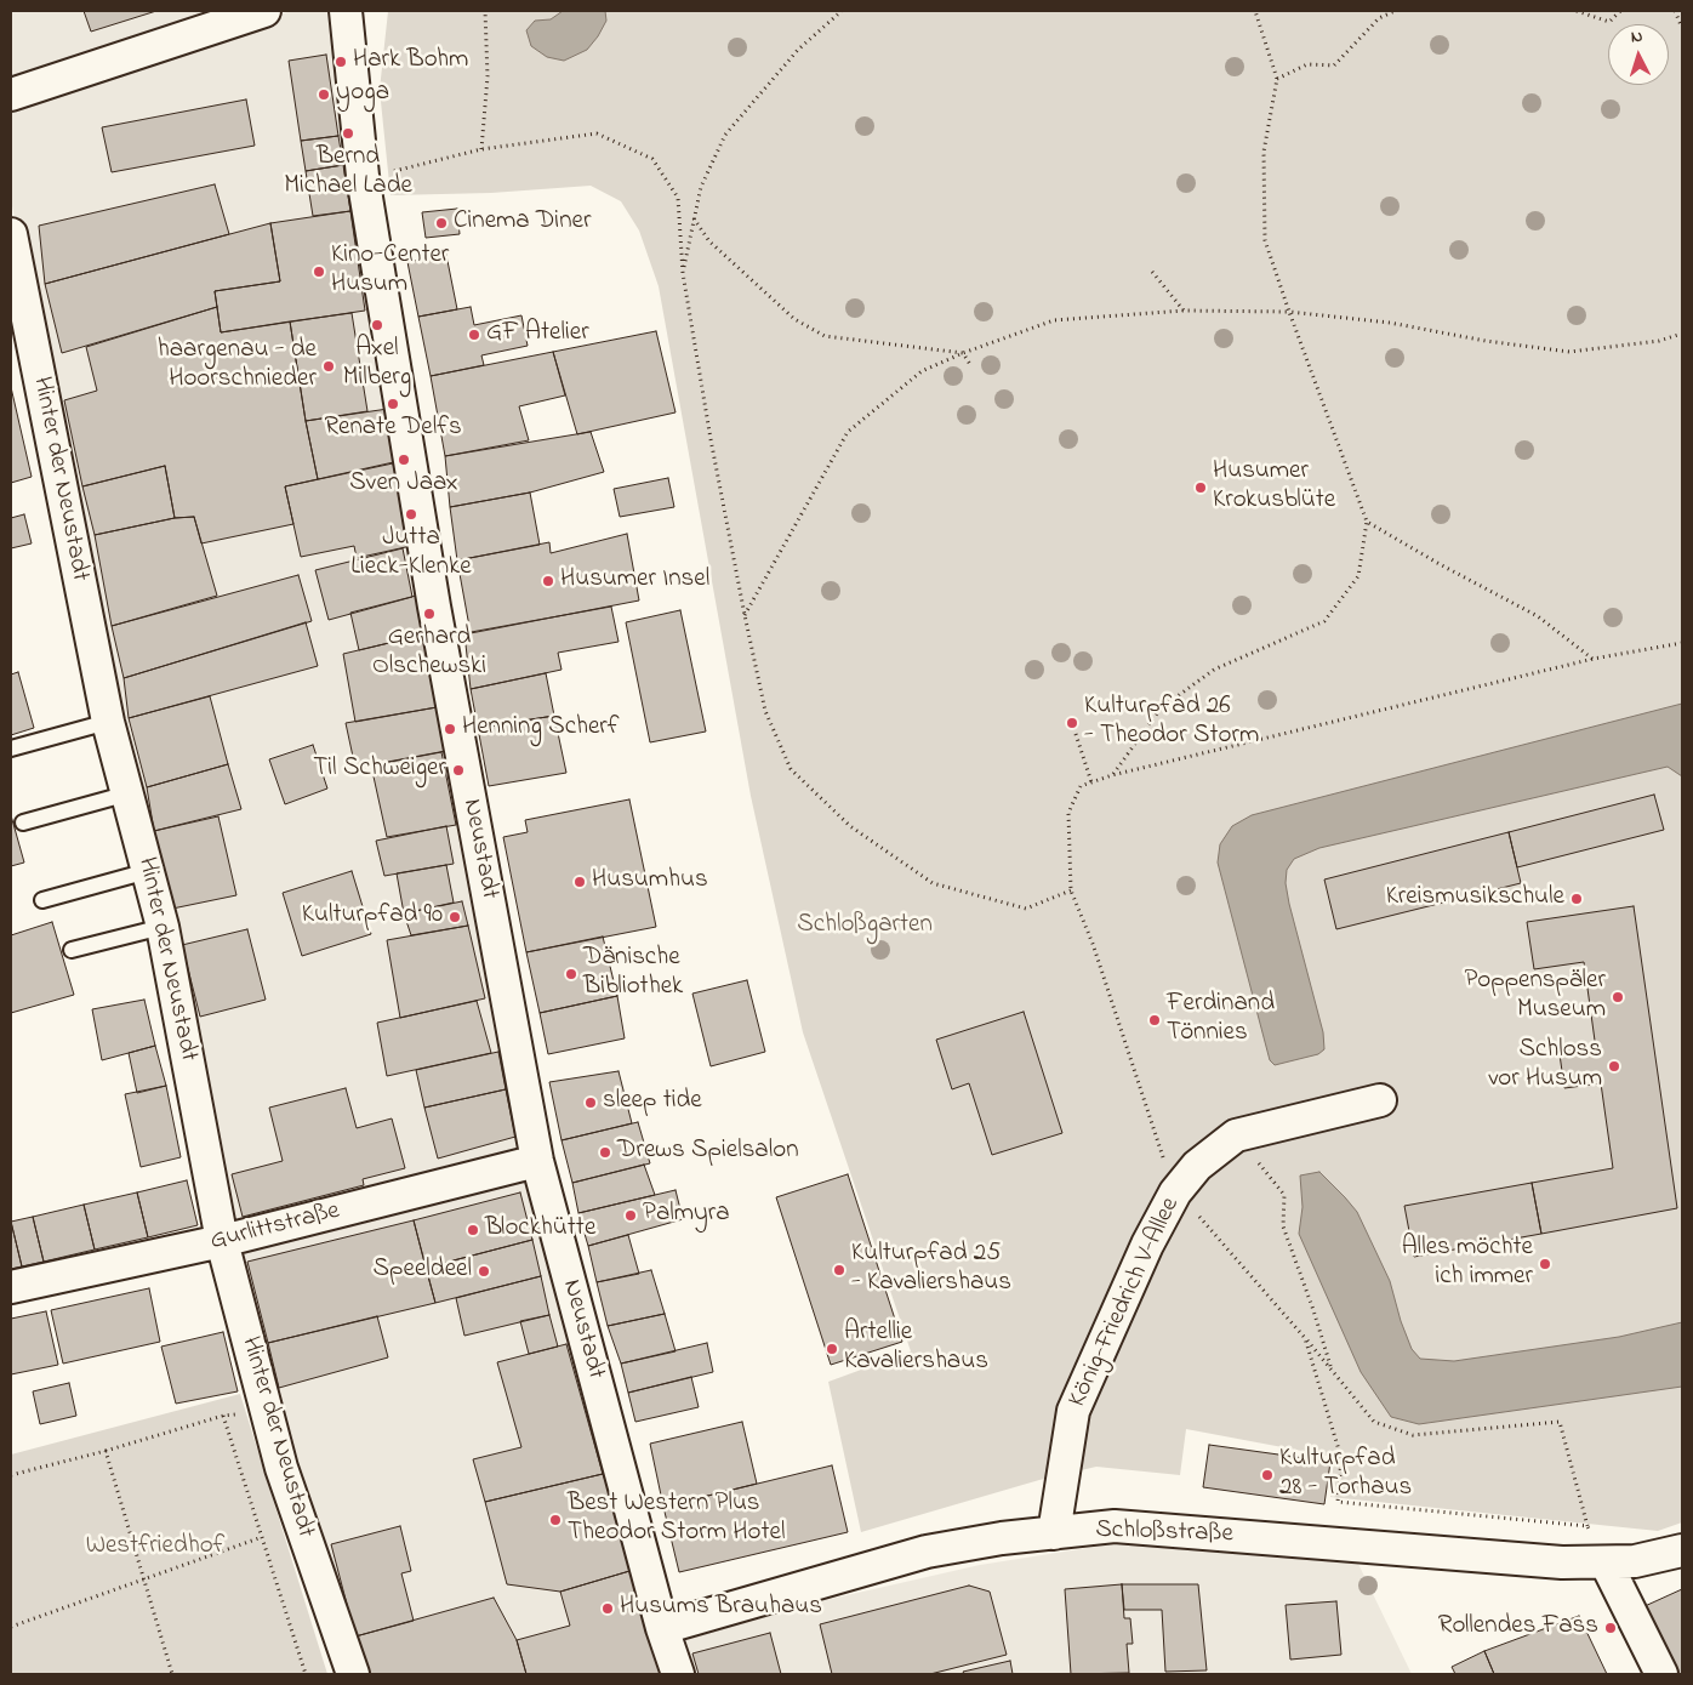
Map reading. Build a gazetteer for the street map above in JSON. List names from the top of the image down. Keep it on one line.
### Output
{"streets":{"street":["Hinter der Neustadt","Neustadt","Gurlittstraße","König-Friedrich V-Allee","Schloßstraße"]},"crossings":[["Hinter der Neustadt","Gurlittstraße"],["Neustadt","Gurlittstraße"],["Neustadt","Schloßstraße"],["König-Friedrich V-Allee","Schloßstraße"]],"parks":["Schloßgarten","Westfriedhof"],"places":["Hark Bohm","yoga","Bernd Michael Lade","Cinema Diner","Kino-Center Husum","Axel Milberg","GF Atelier","haargenau - de Hoorschnieder","Renate Delfs","Sven Jaax","Husumer Krokusblüte","Jutta Lieck-Klenke","Husumer Insel","Gerhard Olschewski","Kulturpfad 26 - Theodor Storm","Henning Scherf","Til Schweiger","Husumhus","Kreismusikschule","Kulturpfad 90","Dänische Bibliothek","Poppenspäler Museum","Ferdinand Tönnies","Schloss vor Husum","sleep tide","Drews Spielsalon","Palmyra","Blockhütte","Alles möchte ich immer","Kulturpfad 25 - Kavaliershaus","Speeldeel","Artellie Kavaliershaus","Kulturpfad 28 - Torhaus","Best Western Plus Theodor Storm Hotel","Husums Brauhaus","Rollendes Fass"],"north":"top"}
